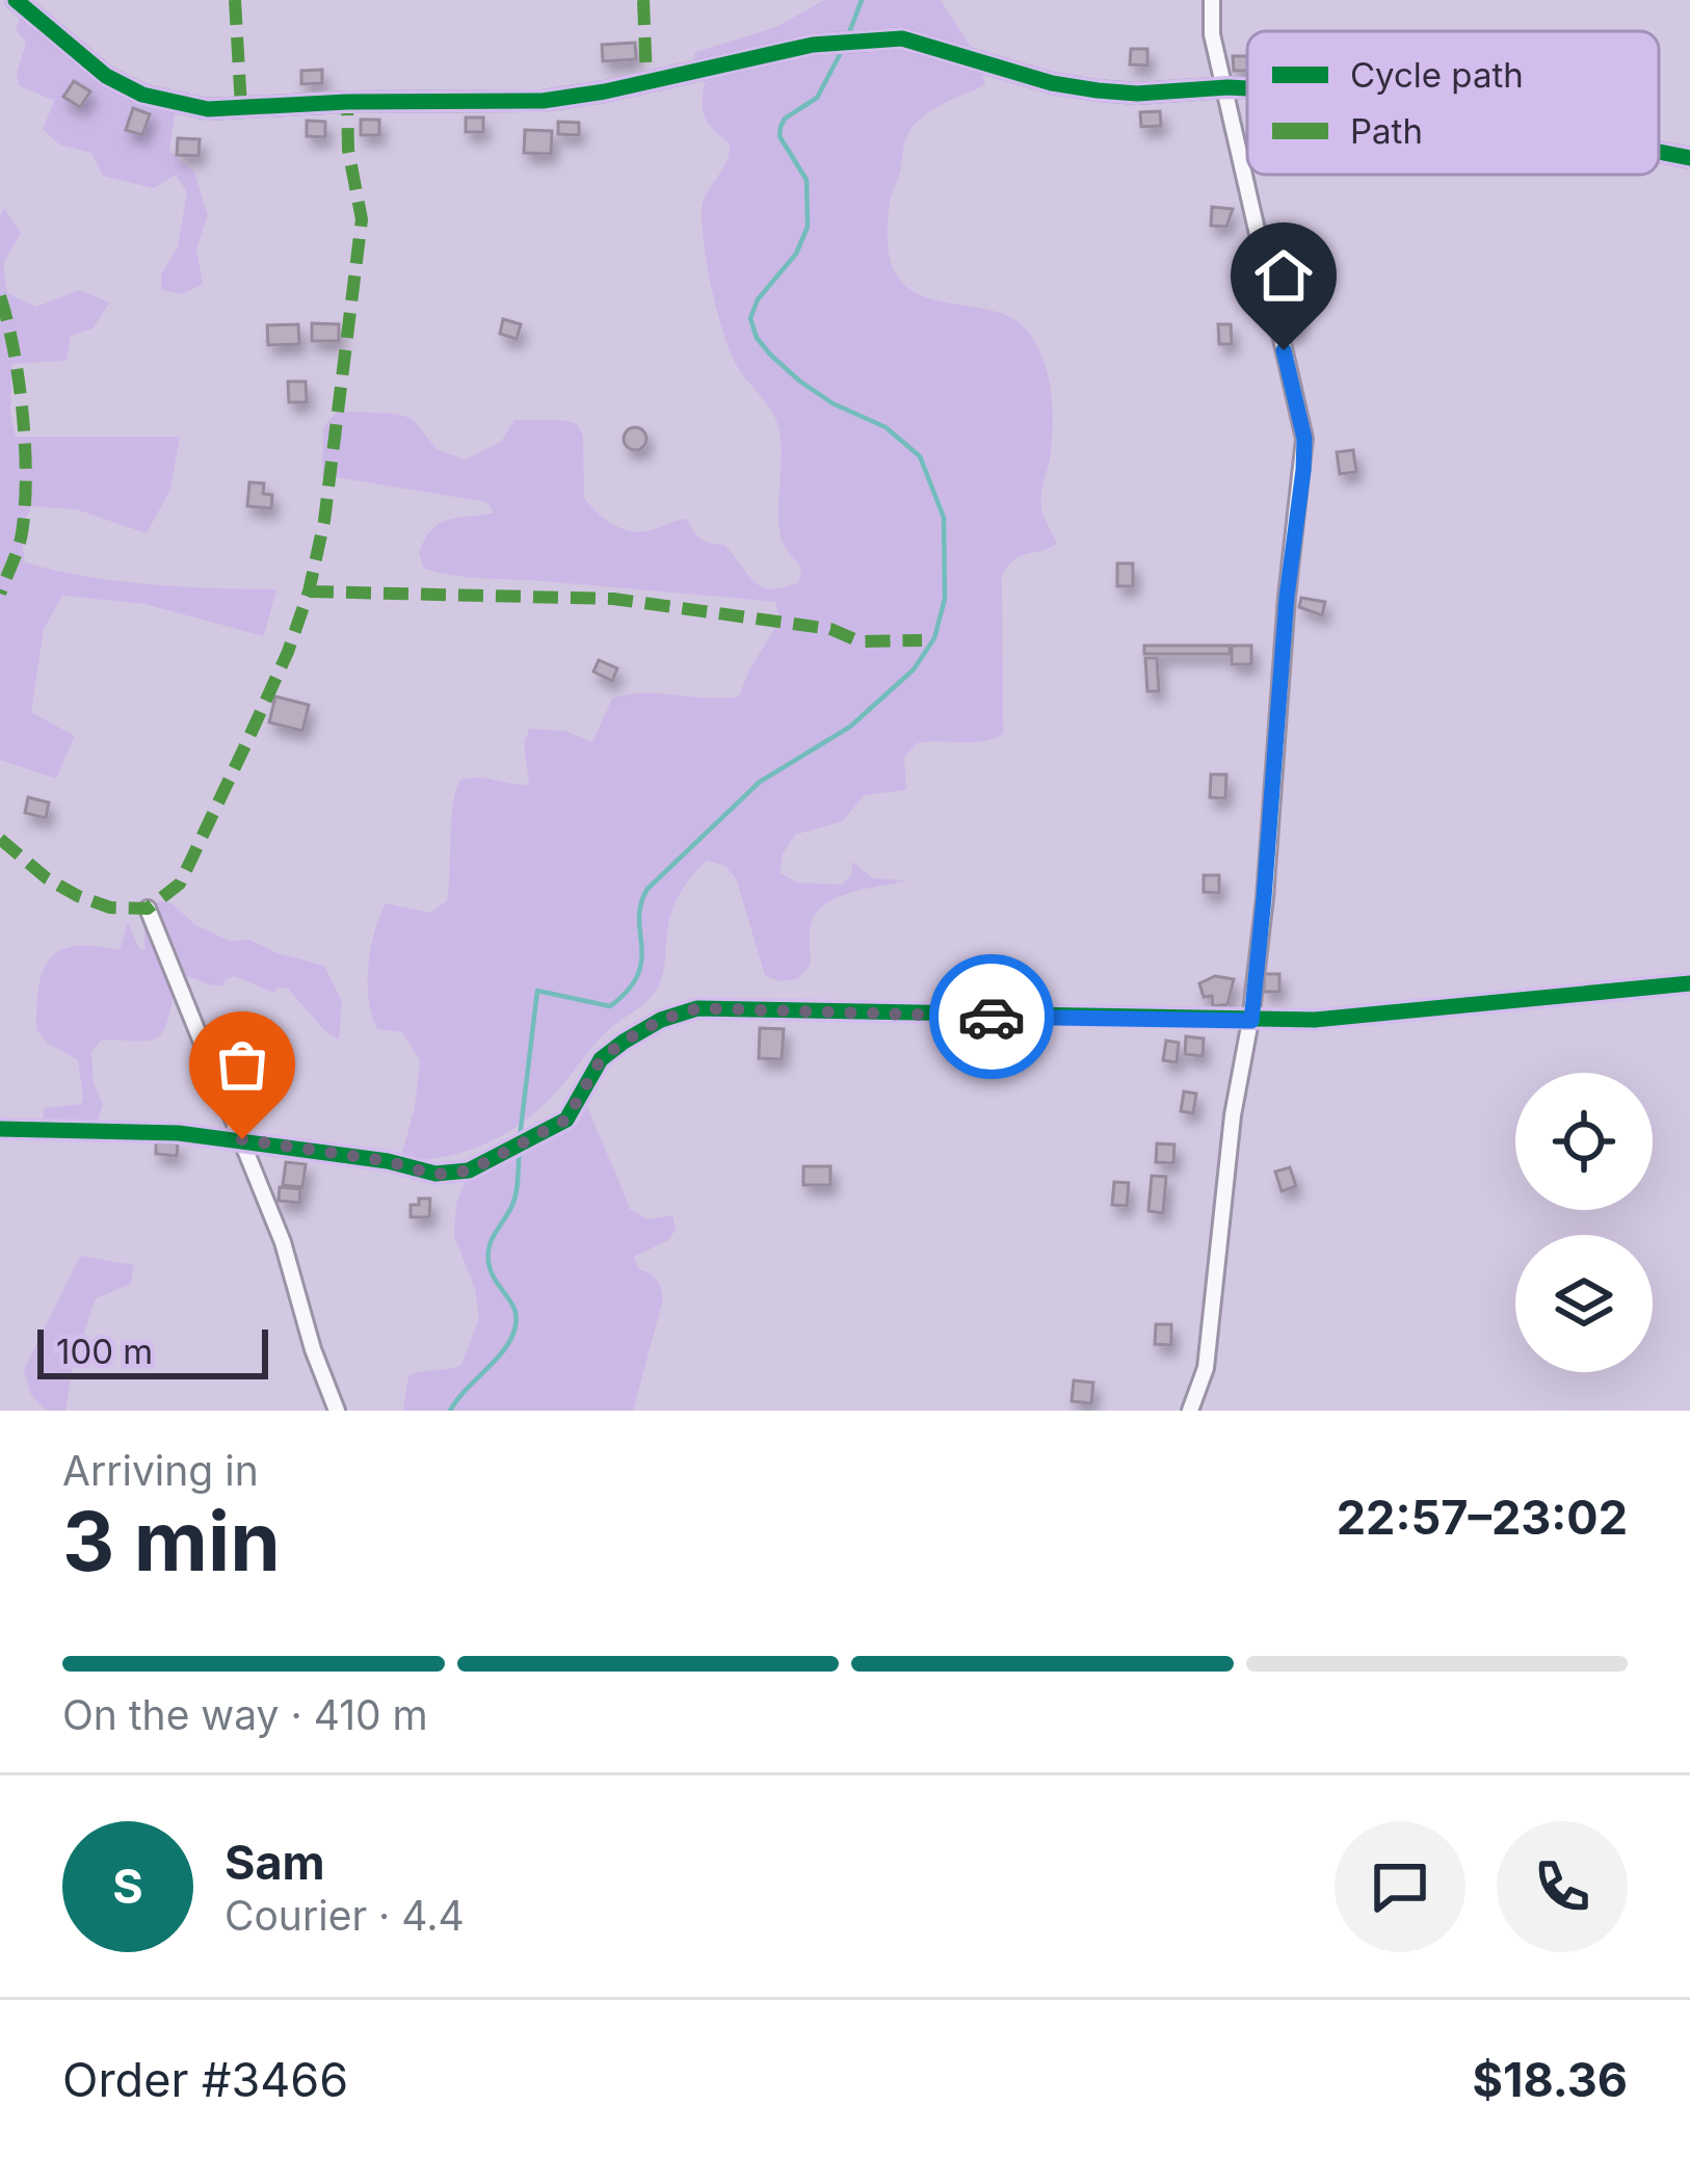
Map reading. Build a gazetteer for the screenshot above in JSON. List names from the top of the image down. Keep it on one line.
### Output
{"legend":["Cycle path","Path"],"scale_bar":"100 m","page":{"scale":"100 m","heading":["3 min","Arriving in","22:57–23:02"],"panel":["Sam","Courier · 4.4","Order #3466","$18.36"],"bar":"On the way · 410 m","round":"S"}}
